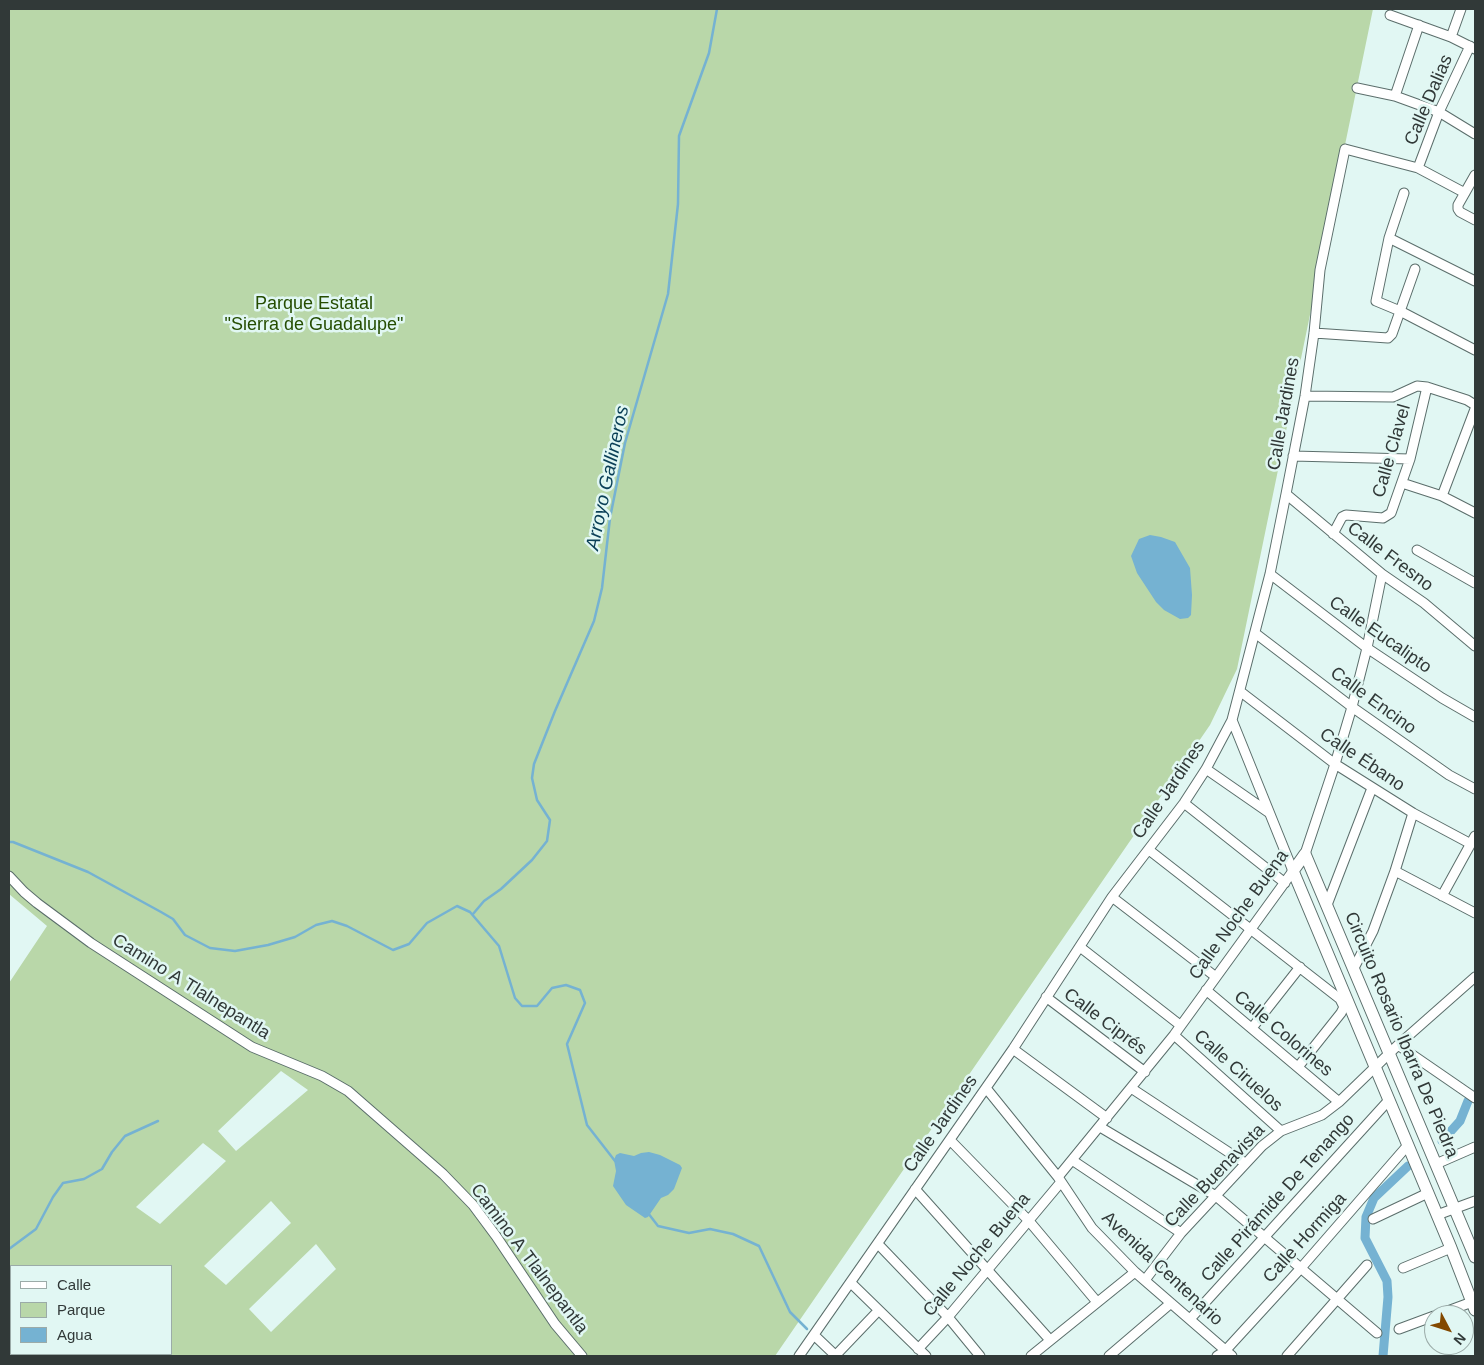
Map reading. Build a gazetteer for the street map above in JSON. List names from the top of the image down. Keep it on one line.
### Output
{"streets":{"main road":["Calle Noche Buena","Circuito Rosario Ibarra De Piedra"],"street":["Calle Dalias","Calle Jardines","Calle Clavel","Calle Fresno","Calle Eucalipto","Calle Encino","Calle Ébano","Camino A Tlalnepantla","Calle Ciprés","Calle Colorines","Calle Ciruelos","Calle Buenavista","Calle Pirámide De Tenango","Calle Hormiga","Avenida Centenario"]},"crossings":[["Calle Dalias","Calle Jardines"],["Calle Jardines","Calle Fresno"],["Calle Jardines","Calle Eucalipto"],["Calle Jardines","Calle Encino"],["Calle Jardines","Calle Ébano"],["Calle Jardines","Calle Ciprés"],["Calle Jardines","Calle Ciruelos"],["Calle Jardines","Avenida Centenario"],["Calle Clavel","Calle Fresno"],["Calle Fresno","Calle Noche Buena"],["Calle Eucalipto","Calle Noche Buena"],["Calle Encino","Calle Noche Buena"],["Calle Ébano","Calle Noche Buena"],["Calle Noche Buena","Calle Ciprés"],["Calle Noche Buena","Calle Colorines"],["Calle Noche Buena","Circuito Rosario Ibarra De Piedra"],["Calle Noche Buena","Calle Ciruelos"],["Calle Noche Buena","Avenida Centenario"],["Calle Colorines","Calle Buenavista"],["Circuito Rosario Ibarra De Piedra","Calle Buenavista"],["Calle Ciruelos","Calle Buenavista"],["Calle Buenavista","Avenida Centenario"],["Calle Pirámide De Tenango","Avenida Centenario"],["Calle Hormiga","Avenida Centenario"]],"water":["Arroyo Gallineros"],"parks":["Parque Estatal \"Sierra de Guadalupe\""],"legend":["Calle","Parque","Agua"],"north":"bottom right"}
